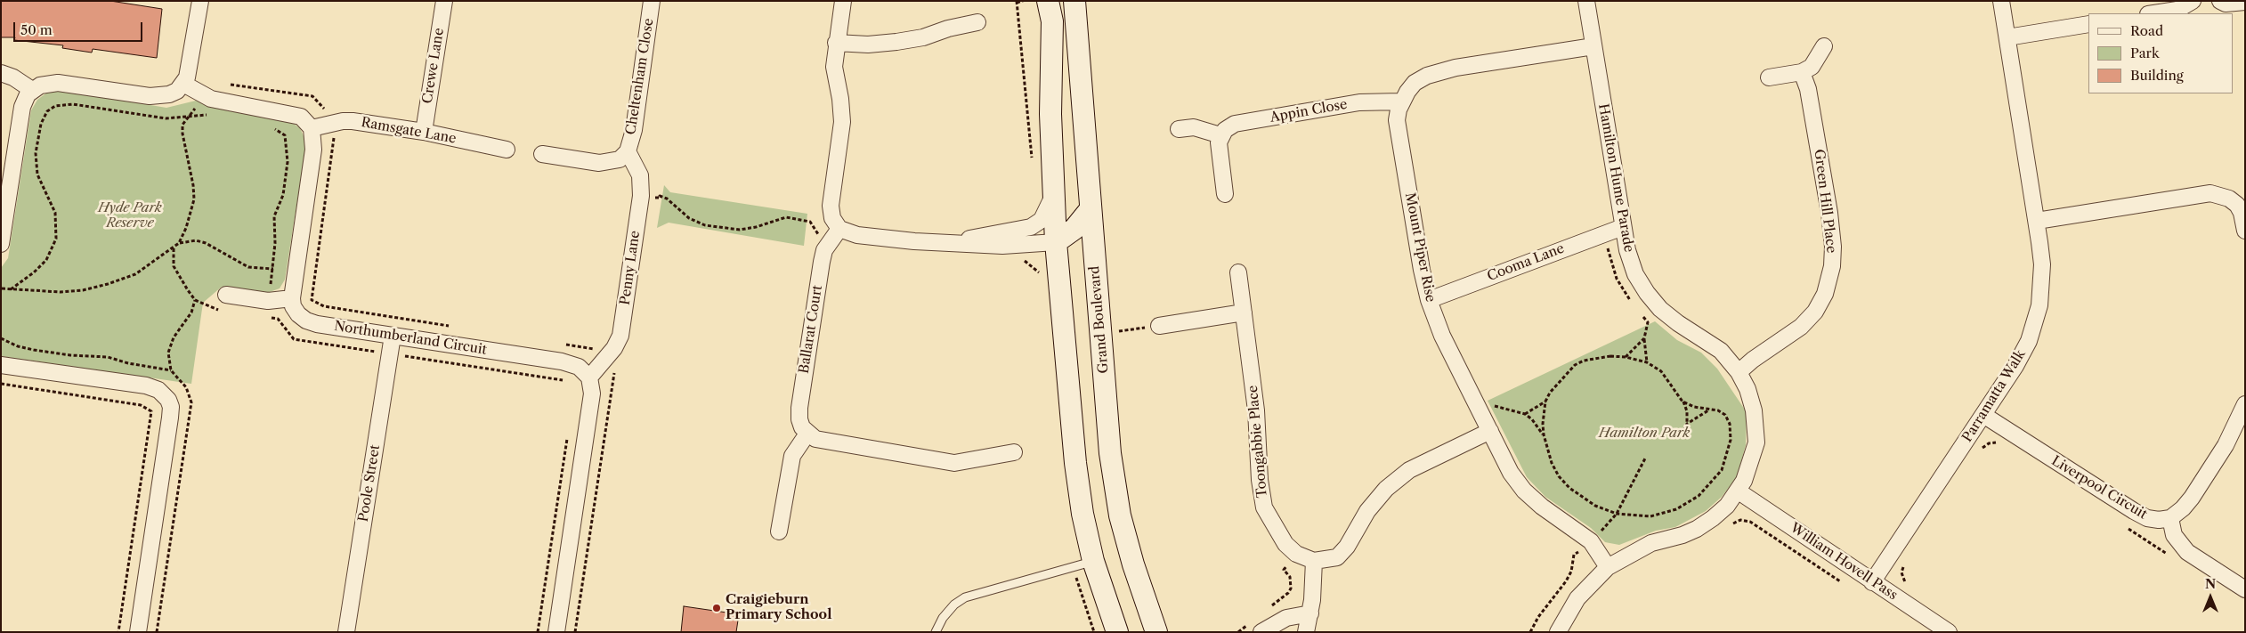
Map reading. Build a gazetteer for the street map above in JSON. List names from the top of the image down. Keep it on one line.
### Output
{"streets":{"street":["Crewe Lane","Cheltenham Close","Appin Close","Ramsgate Lane","Hamilton Hume Parade","Green Hill Place","Mount Piper Rise","Cooma Lane","Penny Lane","Grand Boulevard","Ballarat Court","Northumberland Circuit","Parramatta Walk","Toongabbie Place","Poole Street","Liverpool Circuit","William Hovell Pass"]},"crossings":[["Crewe Lane","Ramsgate Lane"],["Cheltenham Close","Penny Lane"],["Appin Close","Mount Piper Rise"],["Hamilton Hume Parade","Green Hill Place"],["Hamilton Hume Parade","Mount Piper Rise"],["Hamilton Hume Parade","Cooma Lane"],["Hamilton Hume Parade","William Hovell Pass"],["Mount Piper Rise","Cooma Lane"],["Penny Lane","Northumberland Circuit"],["Northumberland Circuit","Poole Street"],["Parramatta Walk","Liverpool Circuit"],["Parramatta Walk","William Hovell Pass"]],"parks":["Hyde Park Reserve","Hamilton Park"],"places":["Craigieburn Primary School"],"legend":["Road","Park","Building"],"scale_bar":"50 m","north":"top"}
